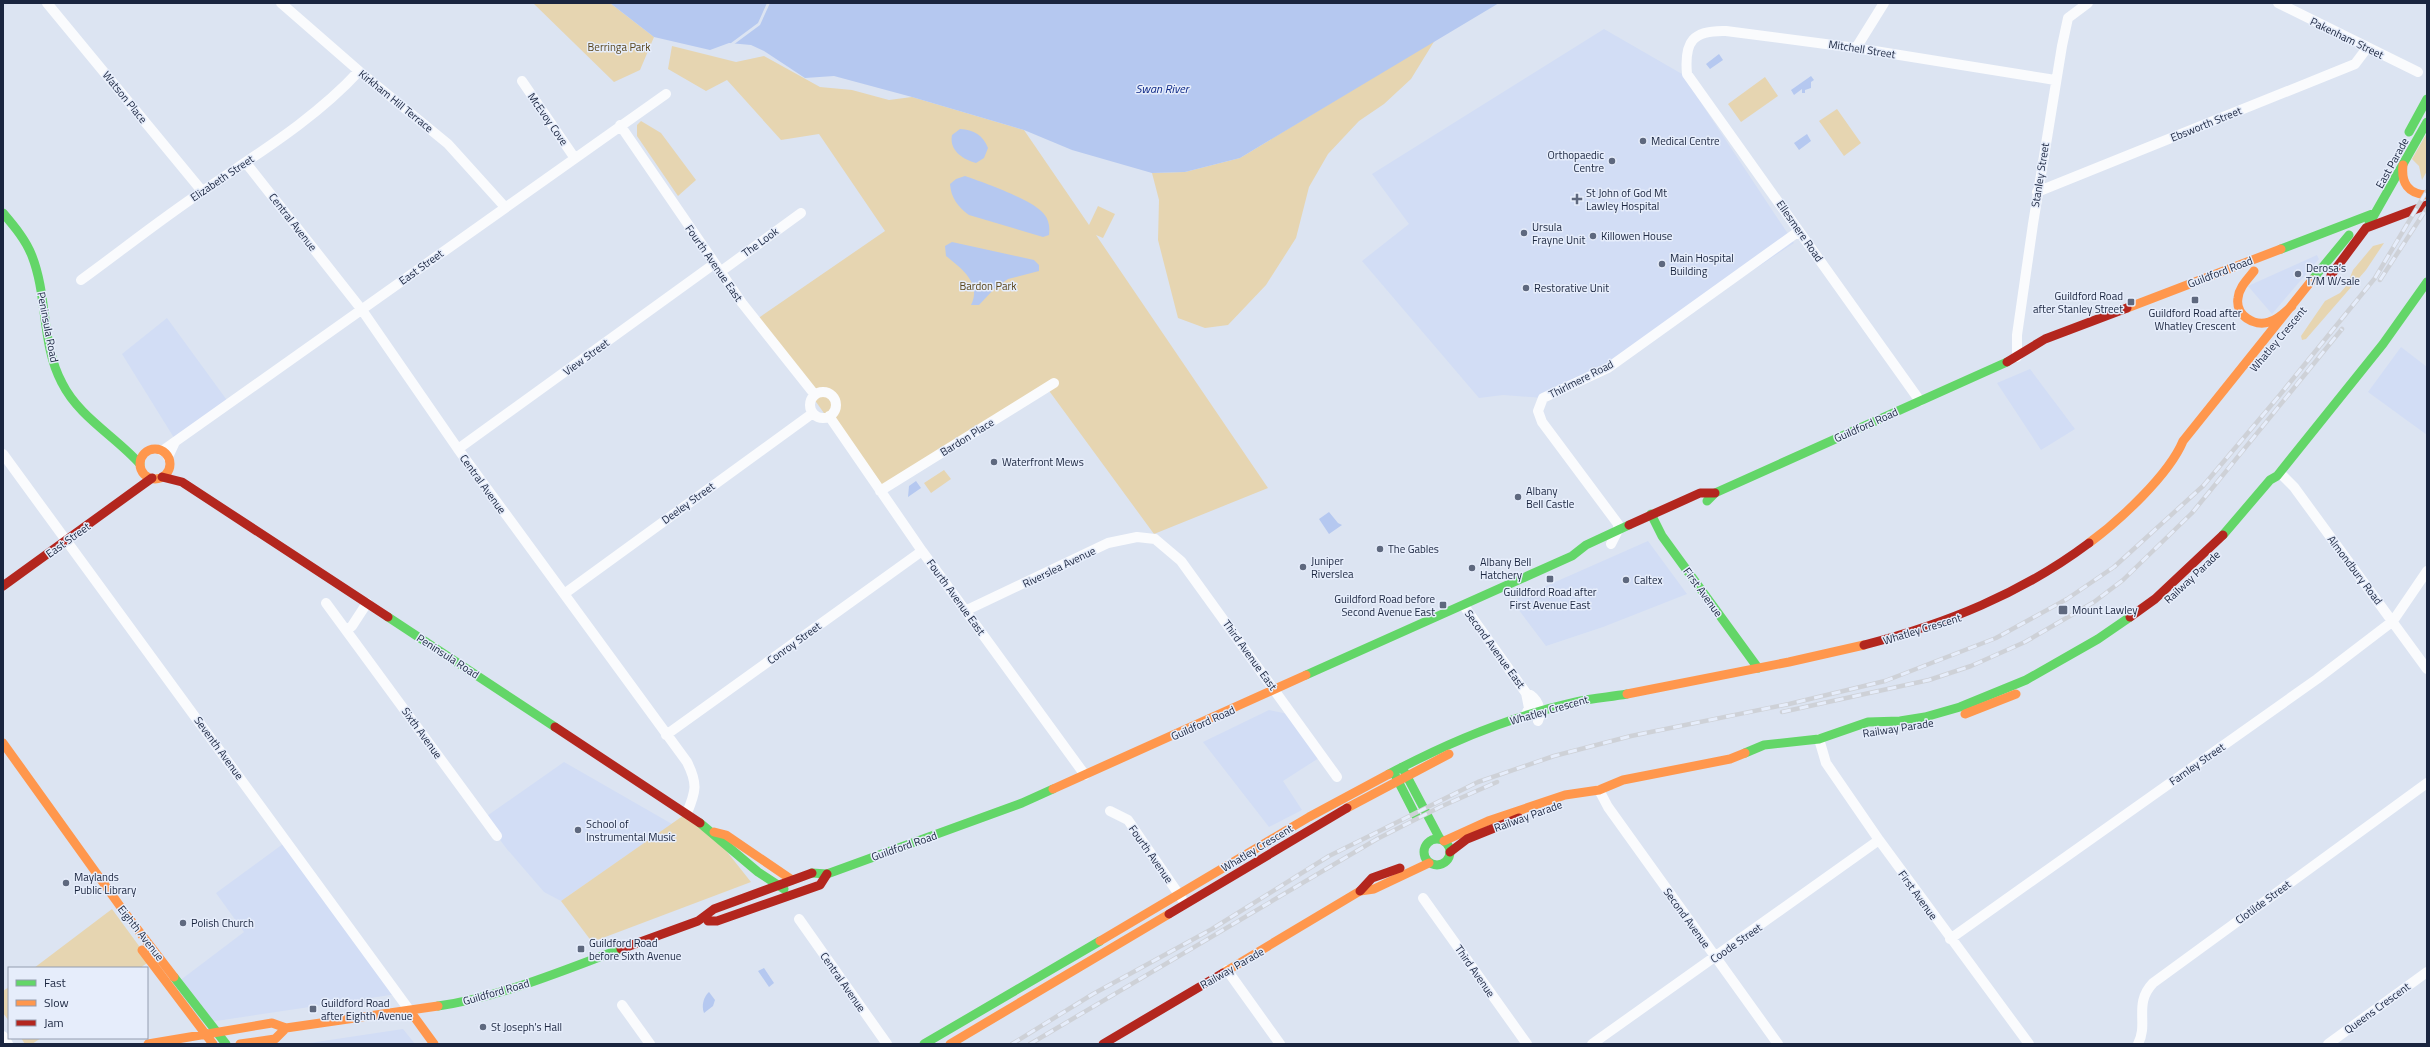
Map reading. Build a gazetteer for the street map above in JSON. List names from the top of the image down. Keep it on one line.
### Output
{"streets":{"main road":["East Parade","East Street","Guildford Road","Peninsula Road","Whatley Crescent","Railway Parade","First Avenue","Seventh Avenue","Eighth Avenue"],"street":["Pakenham Street","Mitchell Street","Watson Place","Kirkham Hill Terrace","McEvoy Cove","Ebsworth Street","Stanley Street","Elizabeth Street","Central Avenue","Ellesmere Road","The Look","Fourth Avenue East","View Street","Thirlmere Road","Bardon Place","Deeley Street","Riverslea Avenue","Almondbury Road","Conroy Street","Second Avenue East","Third Avenue East","Sixth Avenue","Farnley Street","Fourth Avenue","Clotilde Street","Second Avenue","Coode Street","Third Avenue","Queens Crescent"]},"crossings":[["Pakenham Street","Ebsworth Street"],["Mitchell Street","Stanley Street"],["Mitchell Street","Ellesmere Road"],["Watson Place","Elizabeth Street"],["Kirkham Hill Terrace","Elizabeth Street"],["Kirkham Hill Terrace","East Street"],["McEvoy Cove","East Street"],["Ebsworth Street","Stanley Street"],["East Parade","Guildford Road"],["East Parade","Whatley Crescent"],["Stanley Street","Guildford Road"],["Elizabeth Street","Central Avenue"],["Central Avenue","East Street"],["Central Avenue","Peninsula Road"],["Central Avenue","View Street"],["Central Avenue","Deeley Street"],["Central Avenue","Conroy Street"],["Ellesmere Road","Guildford Road"],["Ellesmere Road","Thirlmere Road"],["The Look","Fourth Avenue East"],["The Look","View Street"],["Fourth Avenue East","East Street"],["Fourth Avenue East","Guildford Road"],["Fourth Avenue East","View Street"],["Fourth Avenue East","Bardon Place"],["Fourth Avenue East","Deeley Street"],["Fourth Avenue East","Riverslea Avenue"],["Fourth Avenue East","Conroy Street"],["East Street","Peninsula Road"],["East Street","Seventh Avenue"],["Guildford Road","Peninsula Road"],["Guildford Road","Whatley Crescent"],["Guildford Road","Thirlmere Road"],["Guildford Road","First Avenue"],["Guildford Road","Second Avenue East"],["Guildford Road","Third Avenue East"],["Guildford Road","Seventh Avenue"],["Guildford Road","Eighth Avenue"],["Whatley Crescent","First Avenue"],["Whatley Crescent","Second Avenue East"],["Whatley Crescent","Fourth Avenue"],["Riverslea Avenue","Third Avenue East"],["Almondbury Road","Railway Parade"],["Almondbury Road","Farnley Street"],["Railway Parade","First Avenue"],["Railway Parade","Second Avenue"],["First Avenue","Farnley Street"],["First Avenue","Coode Street"],["Second Avenue","Coode Street"]],"water":["Swan River"],"parks":["Berringa Park","Bardon Park"],"places":{"other":["Medical Centre","Orthopaedic Centre","Ursula Frayne Unit","Killowen House","Main Hospital Building","Derosa’s T/M W/sale","Restorative Unit","Waterfront Mews","Albany Bell Castle","The Gables","Juniper Riverslea","Albany Bell Hatchery","Caltex","School of Instrumental Music","Maylands Public Library","Polish Church","St Joseph's Hall"],"health":["St John of God Mt Lawley Hospital"],"transit":["Guildford Road after Whatley Crescent","Guildford Road after Stanley Street","Guildford Road after First Avenue East","Guildford Road before Second Avenue East","Mount Lawley","Guildford Road before Sixth Avenue","Guildford Road after Eighth Avenue"]},"legend":["Fast","Slow","Jam"]}
